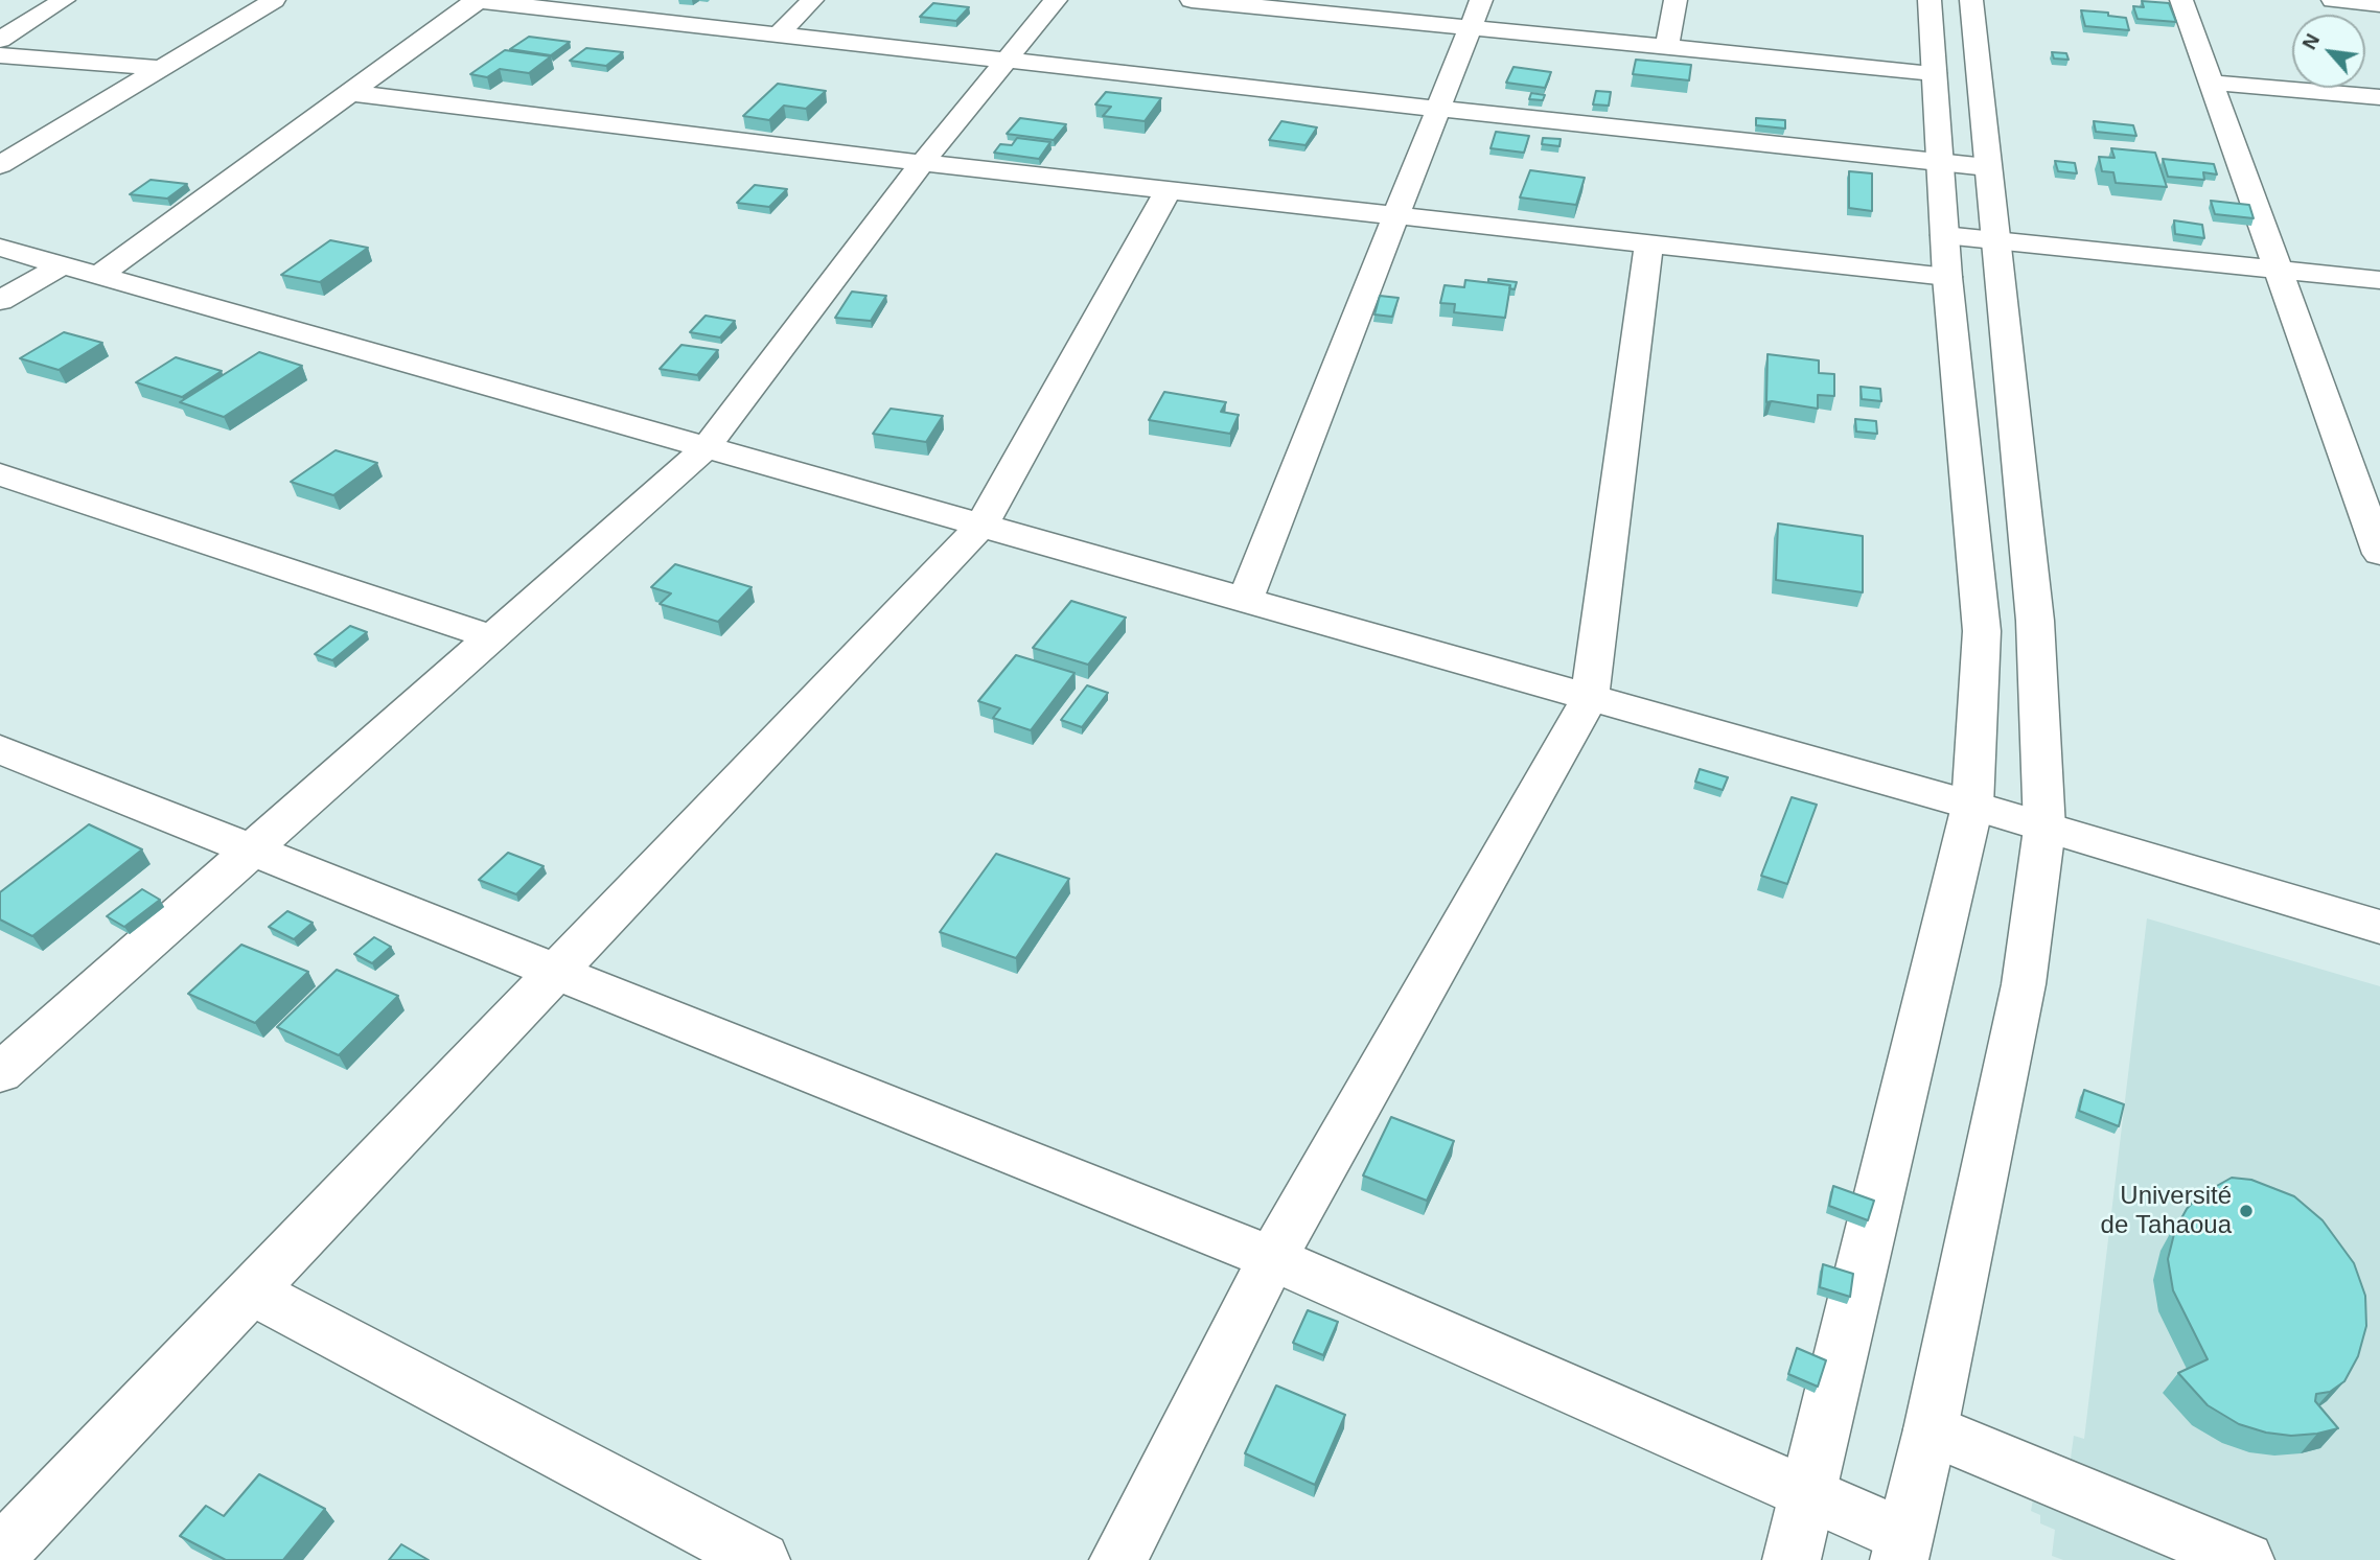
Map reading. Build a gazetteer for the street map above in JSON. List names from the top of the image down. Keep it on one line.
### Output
{"places":["Université de Tahaoua"],"north":"top left"}
